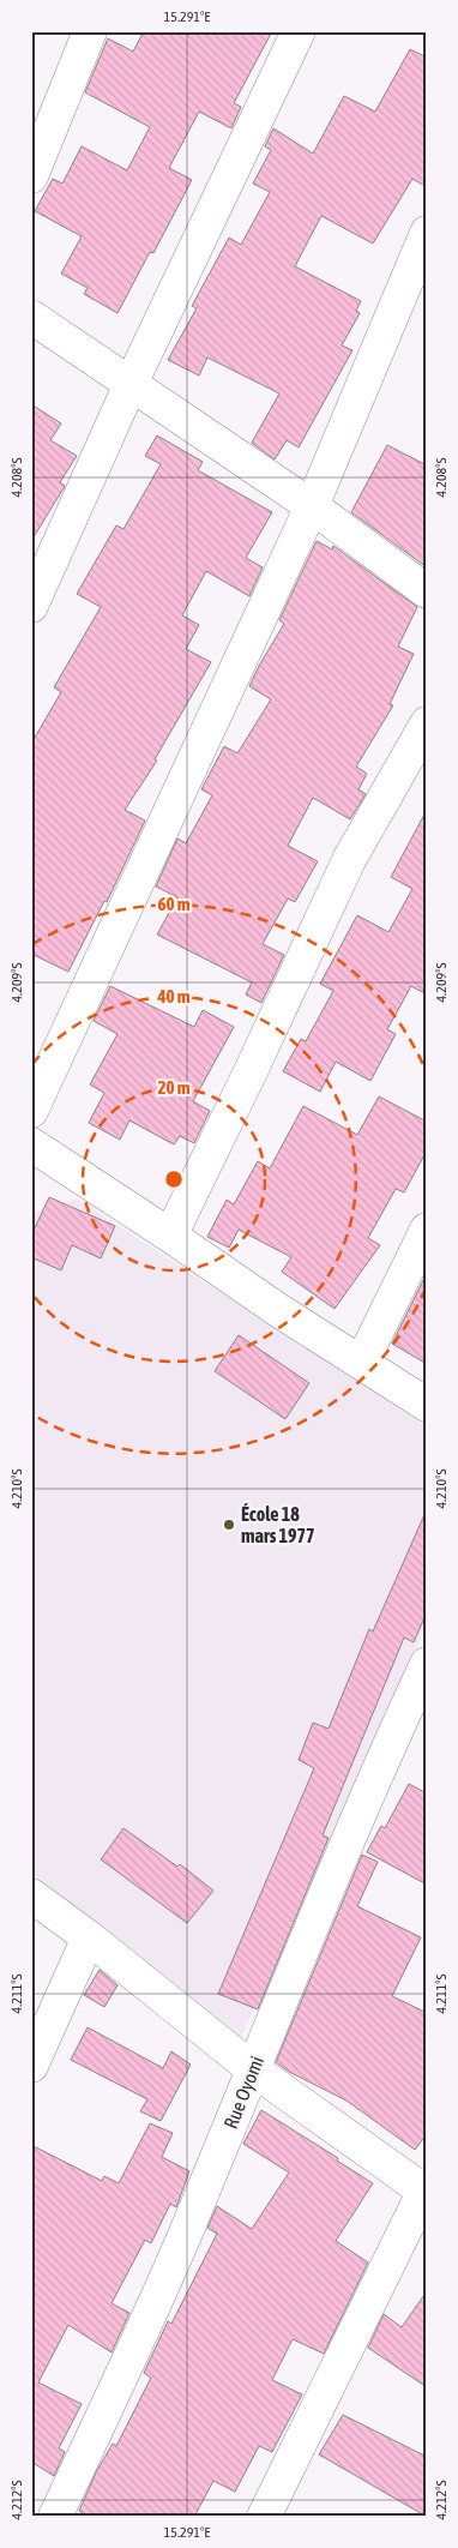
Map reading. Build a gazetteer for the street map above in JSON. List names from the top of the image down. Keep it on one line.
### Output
{"streets":{"street":["Rue Oyomi"]},"places":["École 18 mars 1977"],"coordinates":["15.291°E","4.208°S","4.209°S","4.210°S","4.211°S","4.212°S"],"rings":["60 m","40 m","20 m"]}
